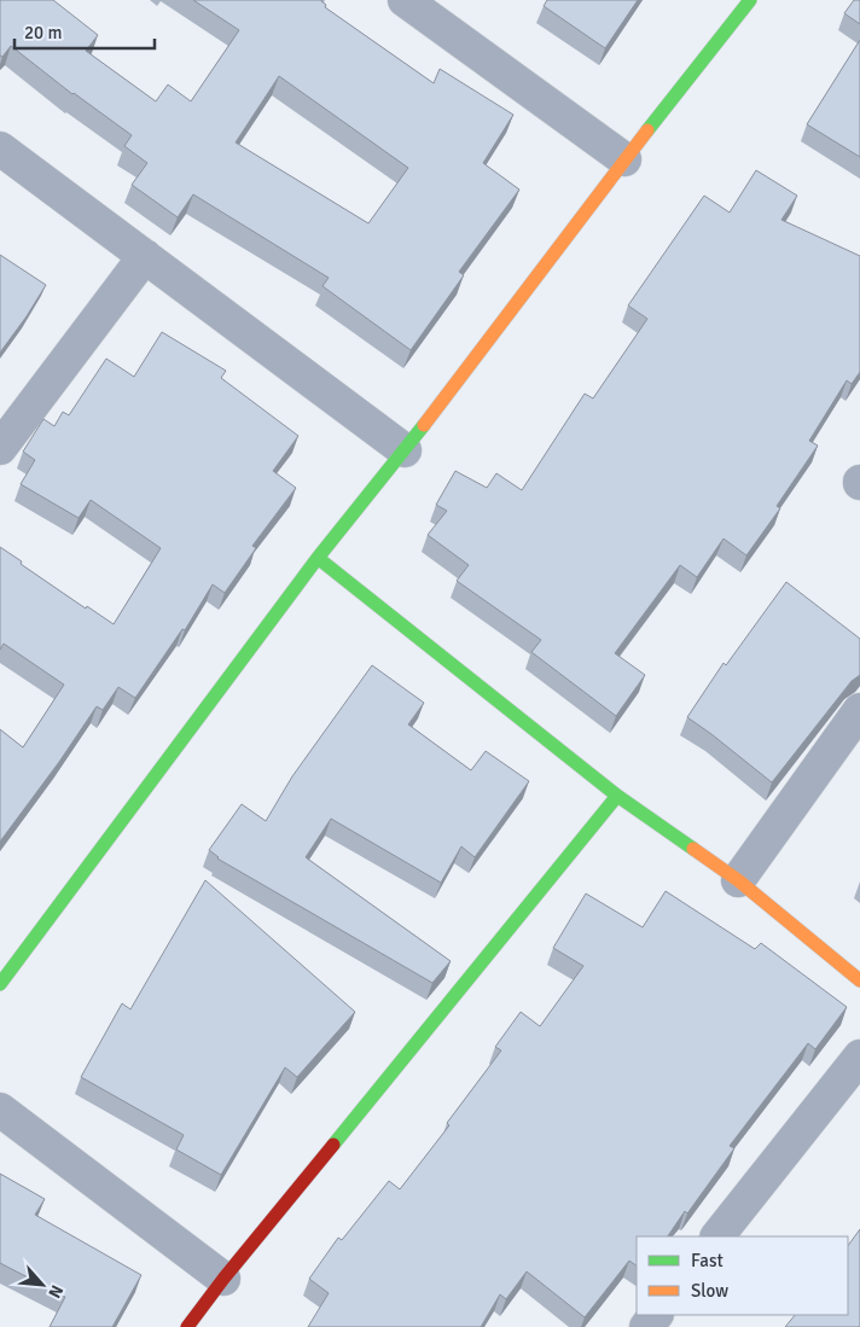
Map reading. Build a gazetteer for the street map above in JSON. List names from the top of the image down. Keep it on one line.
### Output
{"legend":["Fast","Slow"],"scale_bar":"20 m","north":"bottom right"}
